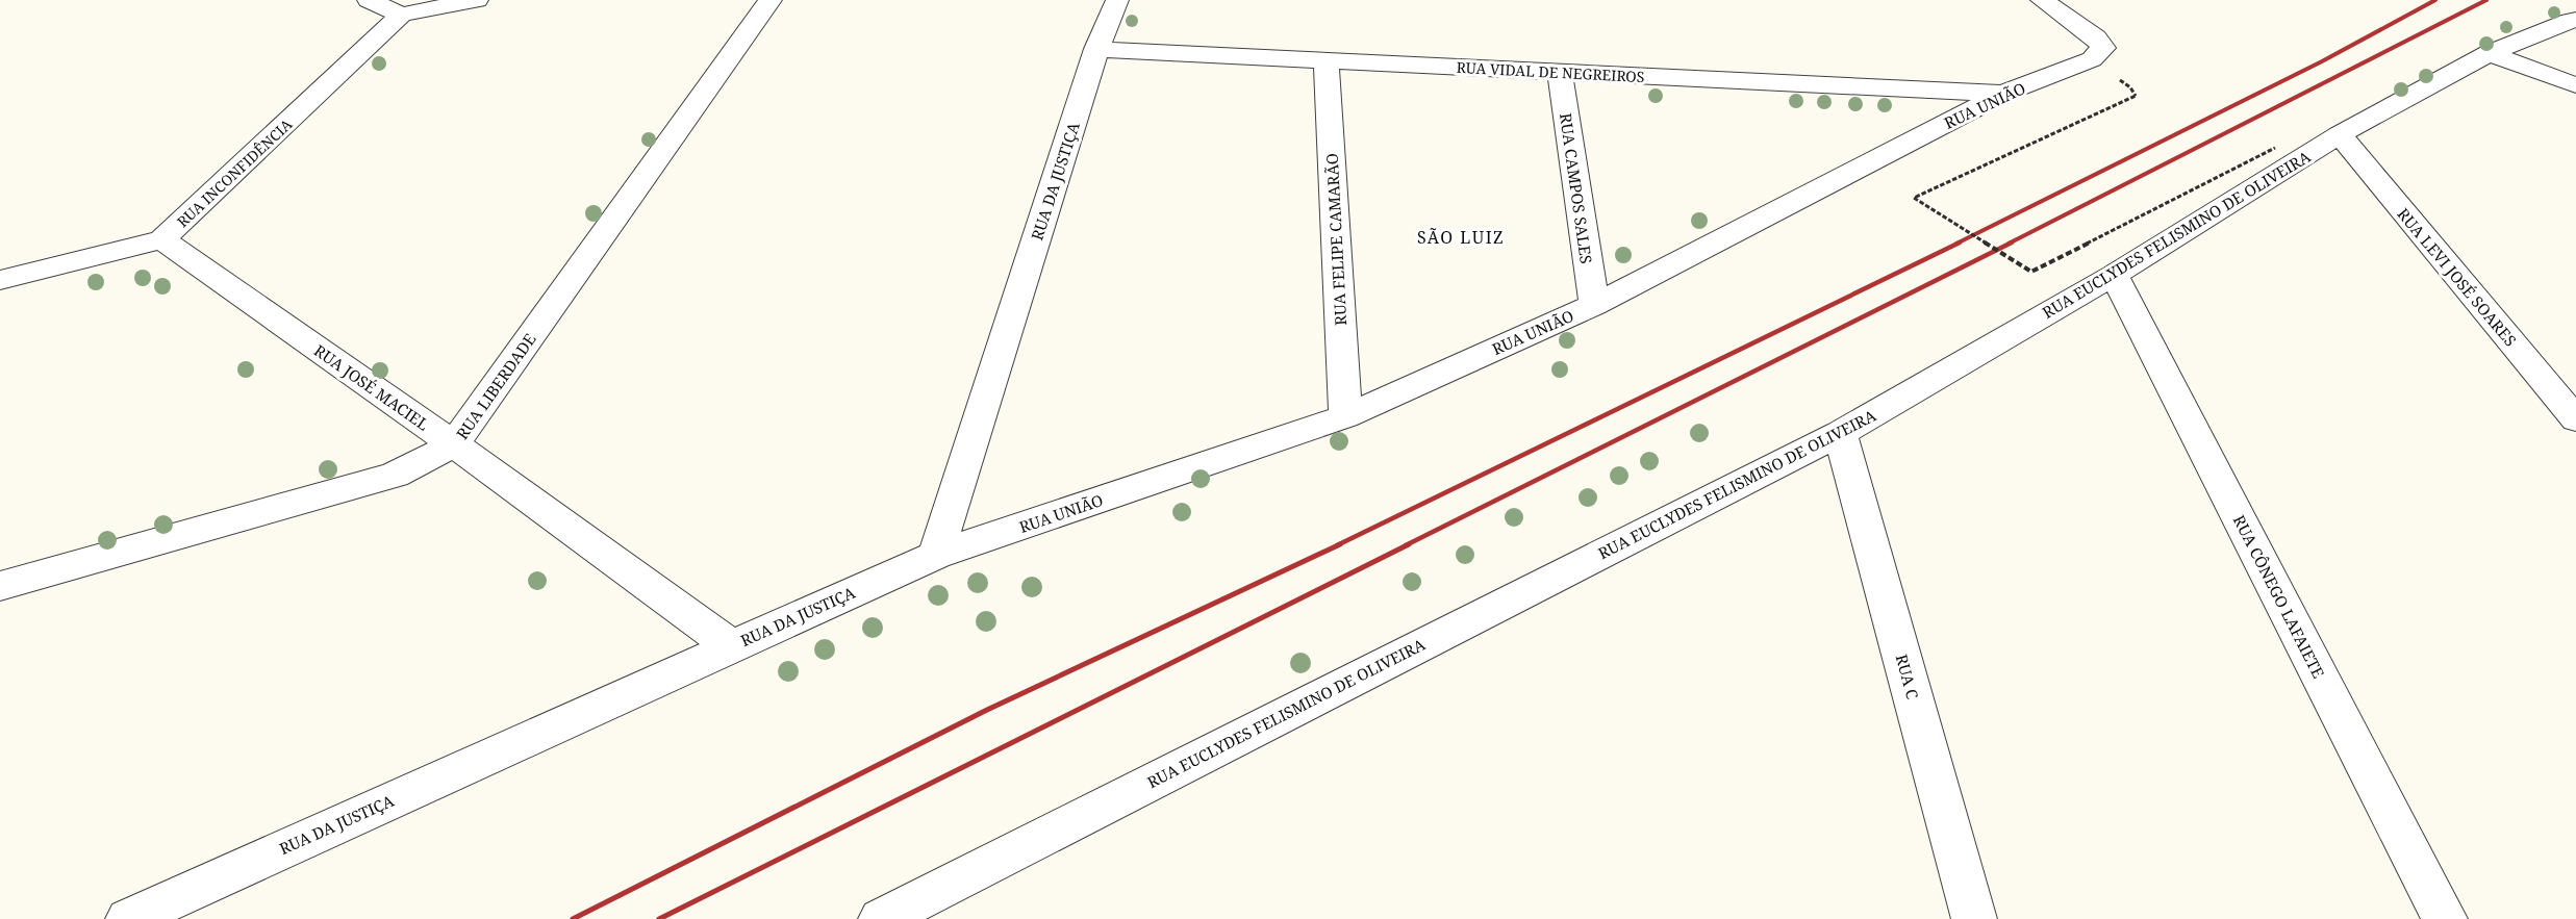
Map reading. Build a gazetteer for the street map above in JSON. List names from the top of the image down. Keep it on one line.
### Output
{"streets":{"street":["RUA VIDAL DE NEGREIROS","RUA UNIÃO","RUA INCONFIDÊNCIA","RUA DA JUSTIÇA","RUA CAMPOS SALES","RUA EUCLYDES FELISMINO DE OLIVEIRA","RUA FELIPE CAMARÃO","RUA LEVI JOSÉ SOARES","RUA LIBERDADE","RUA JOSÉ MACIEL","RUA CÔNEGO LAFAIETE","RUA C"]},"crossings":[["RUA VIDAL DE NEGREIROS","RUA UNIÃO"],["RUA VIDAL DE NEGREIROS","RUA DA JUSTIÇA"],["RUA VIDAL DE NEGREIROS","RUA CAMPOS SALES"],["RUA VIDAL DE NEGREIROS","RUA FELIPE CAMARÃO"],["RUA UNIÃO","RUA DA JUSTIÇA"],["RUA UNIÃO","RUA CAMPOS SALES"],["RUA UNIÃO","RUA FELIPE CAMARÃO"],["RUA INCONFIDÊNCIA","RUA JOSÉ MACIEL"],["RUA DA JUSTIÇA","RUA JOSÉ MACIEL"],["RUA EUCLYDES FELISMINO DE OLIVEIRA","RUA LEVI JOSÉ SOARES"],["RUA EUCLYDES FELISMINO DE OLIVEIRA","RUA CÔNEGO LAFAIETE"],["RUA EUCLYDES FELISMINO DE OLIVEIRA","RUA C"],["RUA LIBERDADE","RUA JOSÉ MACIEL"]],"districts":["SÃO LUIZ"]}
